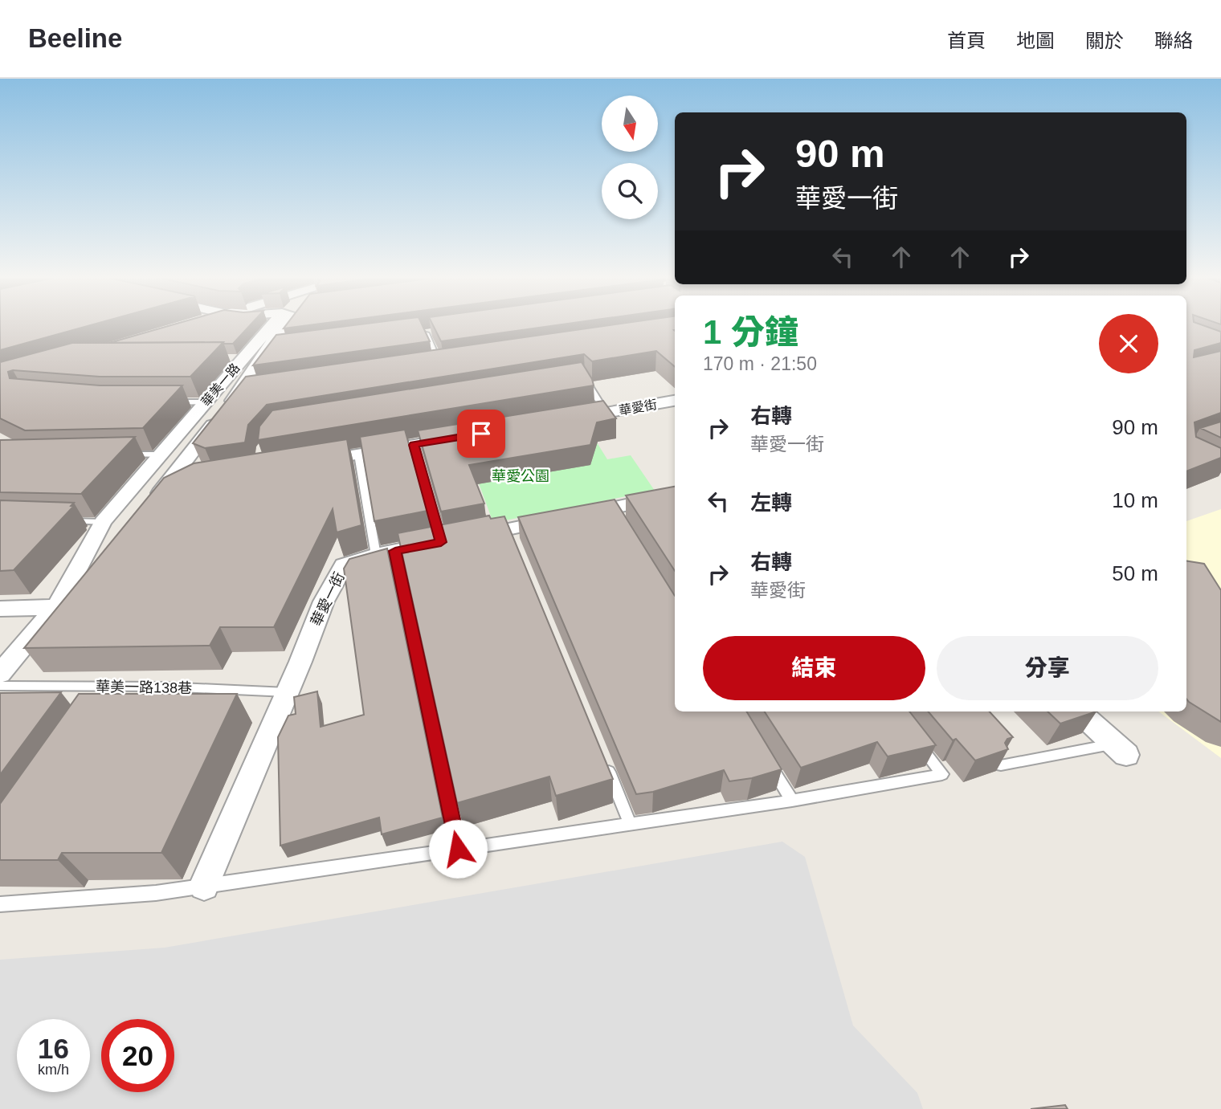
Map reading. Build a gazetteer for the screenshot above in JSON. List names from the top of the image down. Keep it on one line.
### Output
{"streets":{"street":["華美一路","華愛街","華愛一街"],"lane":["華美一路138巷"]},"crossings":[["華愛一街","華美一路138巷"]],"parks":["華愛公園"],"north":"bottom","page":{"header":"Beeline","nav":["首頁","地圖","關於","聯絡"],"turn":["90 m","華愛一街"],"heading":["1 分鐘","170 m · 21:50"],"list":[{"name":"右轉","note":"華愛一街","value":"90 m"},{"name":"左轉","value":"10 m"},{"name":"右轉","note":"華愛街","value":"50 m"}],"buttons":["結束","分享"],"speed":"16 km/h","limit":"20"}}
